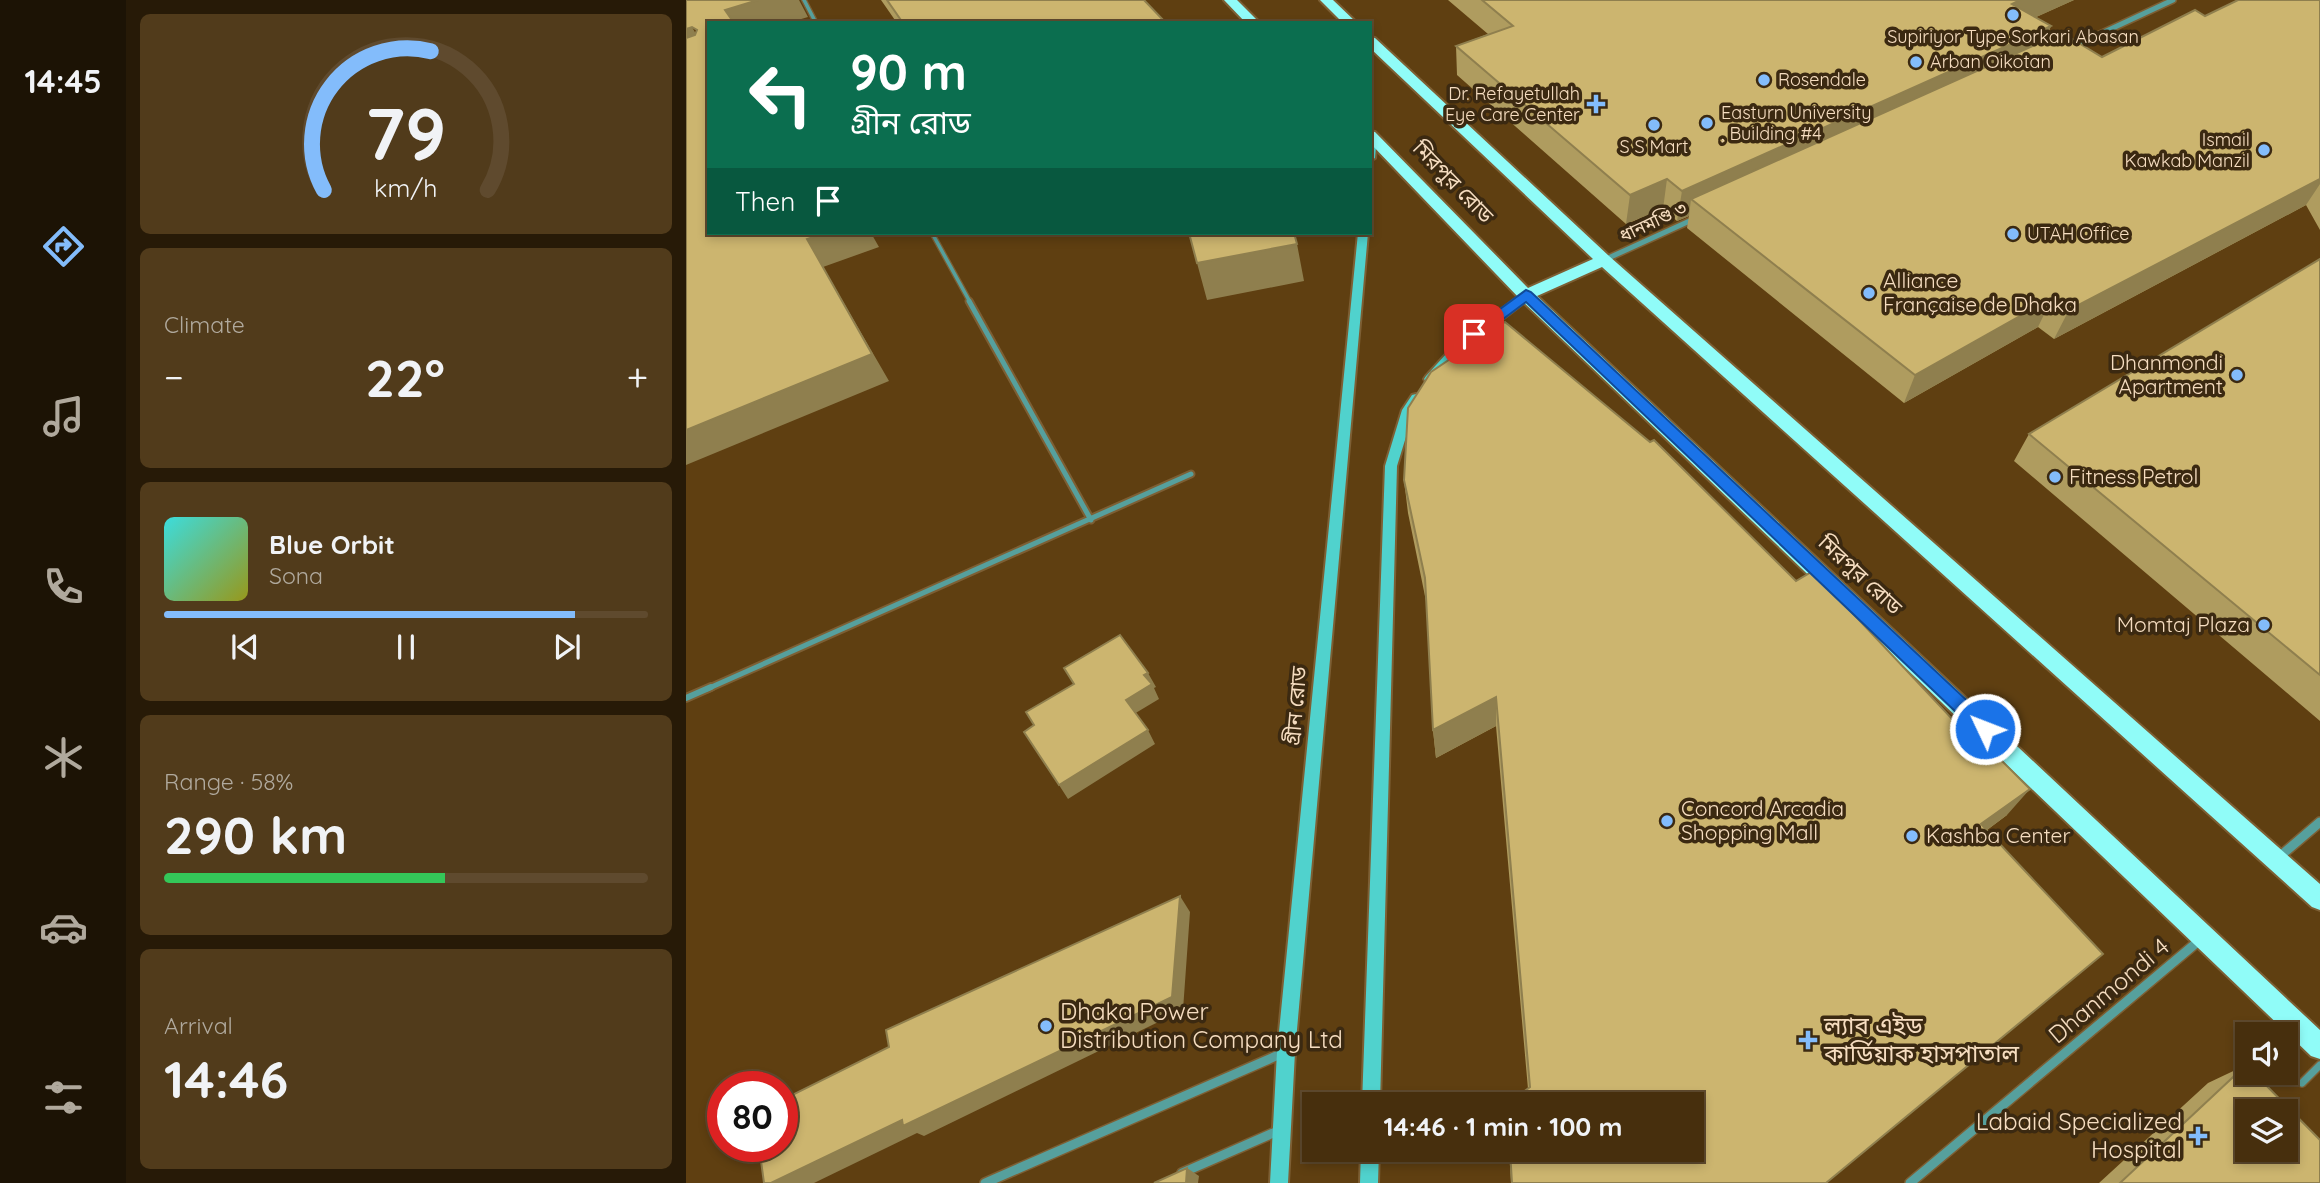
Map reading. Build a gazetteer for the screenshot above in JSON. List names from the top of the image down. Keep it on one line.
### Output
{"streets":{"highway":["মিরপুর রোড"],"main road":["গ্রীন রোড"],"street":["ধানমণ্ডি ৩","Dhanmondi 4"]},"crossings":[["মিরপুর রোড","ধানমণ্ডি ৩"],["মিরপুর রোড","Dhanmondi 4"]],"places":{"other":["Supiriyor Type Sorkari Abasan","Arban Oikotan","Rosendale","Easturn University , Building #4","S S Mart","Ismail Kawkab Manzil","UTAH Office","Alliance Française de Dhaka","Dhanmondi Apartment","Fitness Petrol","Momtaj Plaza","Concord Arcadia Shopping Mall","Kashba Center","Dhaka Power Distribution Company Ltd"],"health":["Dr. Refayetullah Eye Care Center","ল্যাব এইড কার্ডিয়াক হাসপাতাল","Labaid Specialized Hospital"]},"page":{"tabs":"14:45","turn":["90 m","গ্রীন রোড"],"then":"Then","tile":["Climate",["Range · 58%","290 km"],["Arrival","14:46"]],"heat":["−","22°","+"],"song":["Blue Orbit","Sona"],"limit":"80","trip":"14:46 · 1 min · 100 m","gauge":["79","km/h"]}}
